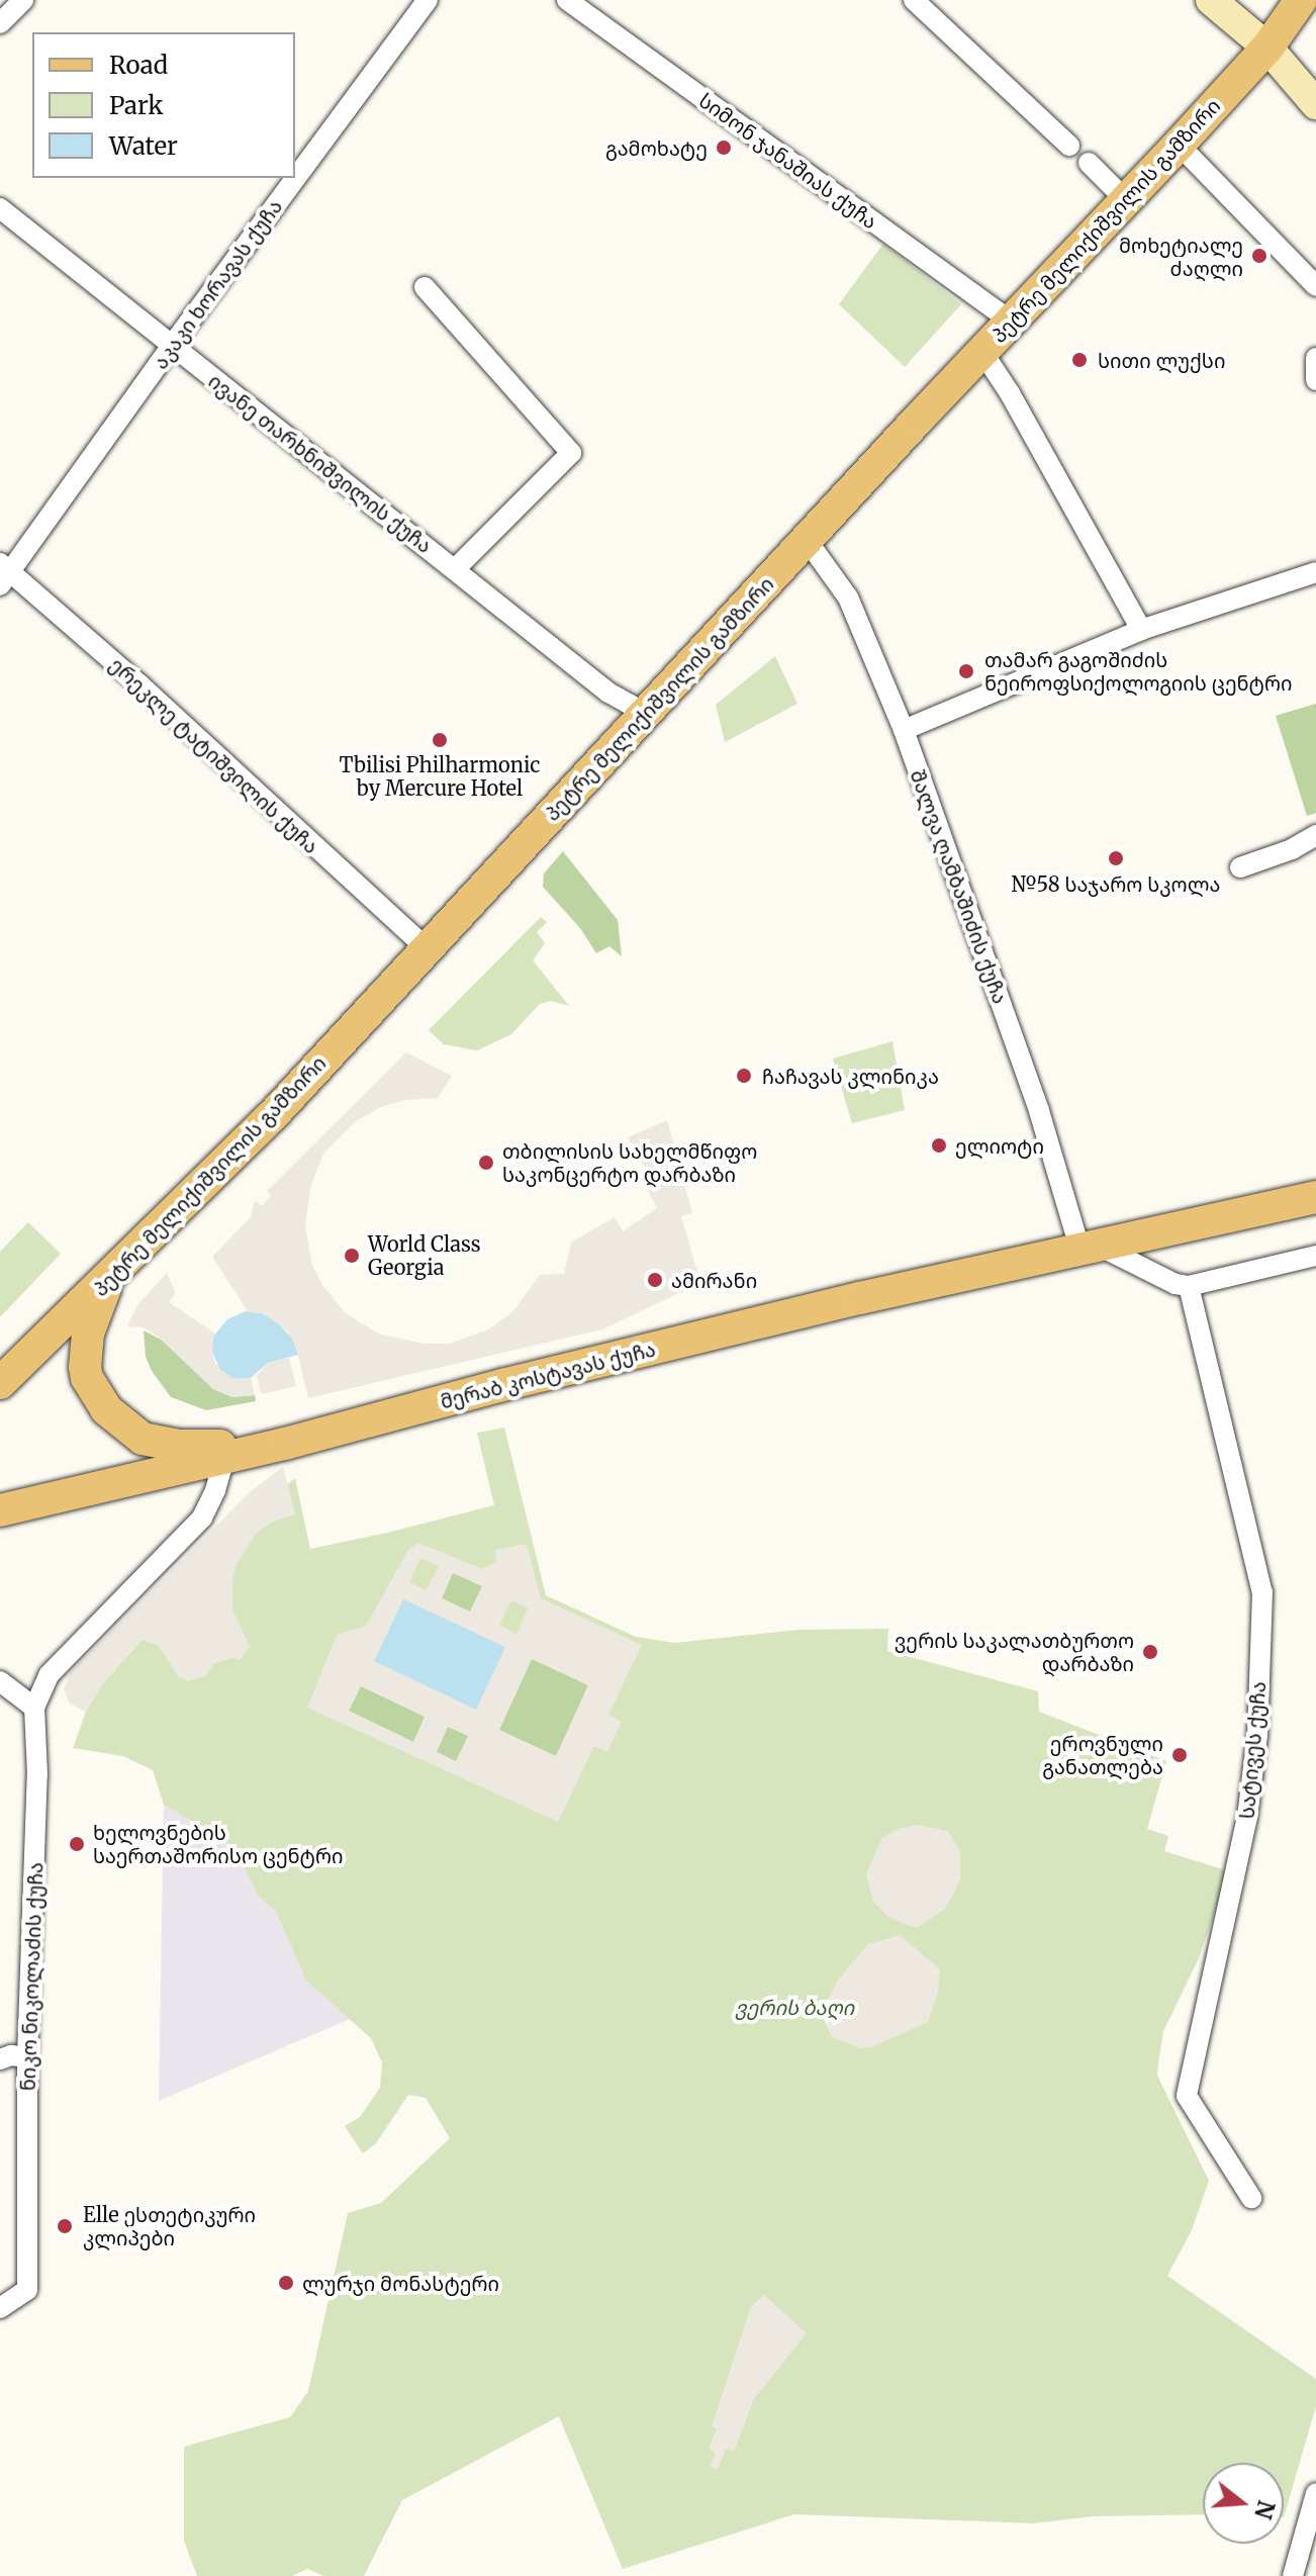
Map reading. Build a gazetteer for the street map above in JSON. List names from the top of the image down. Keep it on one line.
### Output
{"streets":{"main road":["პეტრე მელიქიშვილის გამზირი","მერაბ კოსტავას ქუჩა"],"street":["სიმონ ჯანაშიას ქუჩა","აკაკი ხორავას ქუჩა","ივანე თარხნიშვილის ქუჩა","ერეკლე ტატიშვილის ქუჩა","შალვა ღამბაშიძის ქუჩა","სატივეს ქუჩა","ნიკო ნიკოლაძის ქუჩა"]},"crossings":[["სიმონ ჯანაშიას ქუჩა","პეტრე მელიქიშვილის გამზირი"],["პეტრე მელიქიშვილის გამზირი","ივანე თარხნიშვილის ქუჩა"],["პეტრე მელიქიშვილის გამზირი","ერეკლე ტატიშვილის ქუჩა"],["პეტრე მელიქიშვილის გამზირი","შალვა ღამბაშიძის ქუჩა"],["აკაკი ხორავას ქუჩა","ივანე თარხნიშვილის ქუჩა"],["აკაკი ხორავას ქუჩა","ერეკლე ტატიშვილის ქუჩა"],["შალვა ღამბაშიძის ქუჩა","მერაბ კოსტავას ქუჩა"]],"parks":["ვერის ბაღი"],"places":["გამოხატე","მოხეტიალე ძაღლი","სითი ლუქსი","თამარ გაგოშიძის ნეიროფსიქოლოგიის ცენტრი","Tbilisi Philharmonic by Mercure Hotel","№58 საჯარო სკოლა","ჩაჩავას კლინიკა","ელიოტი","თბილისის სახელმწიფო საკონცერტო დარბაზი","World Class Georgia","ამირანი","ვერის საკალათბურთო დარბაზი","ეროვნული განათლება","ხელოვნების საერთაშორისო ცენტრი","Elle ესთეტიკური კლიპები","ლურჯი მონასტერი"],"legend":["Road","Park","Water"],"north":"right"}
